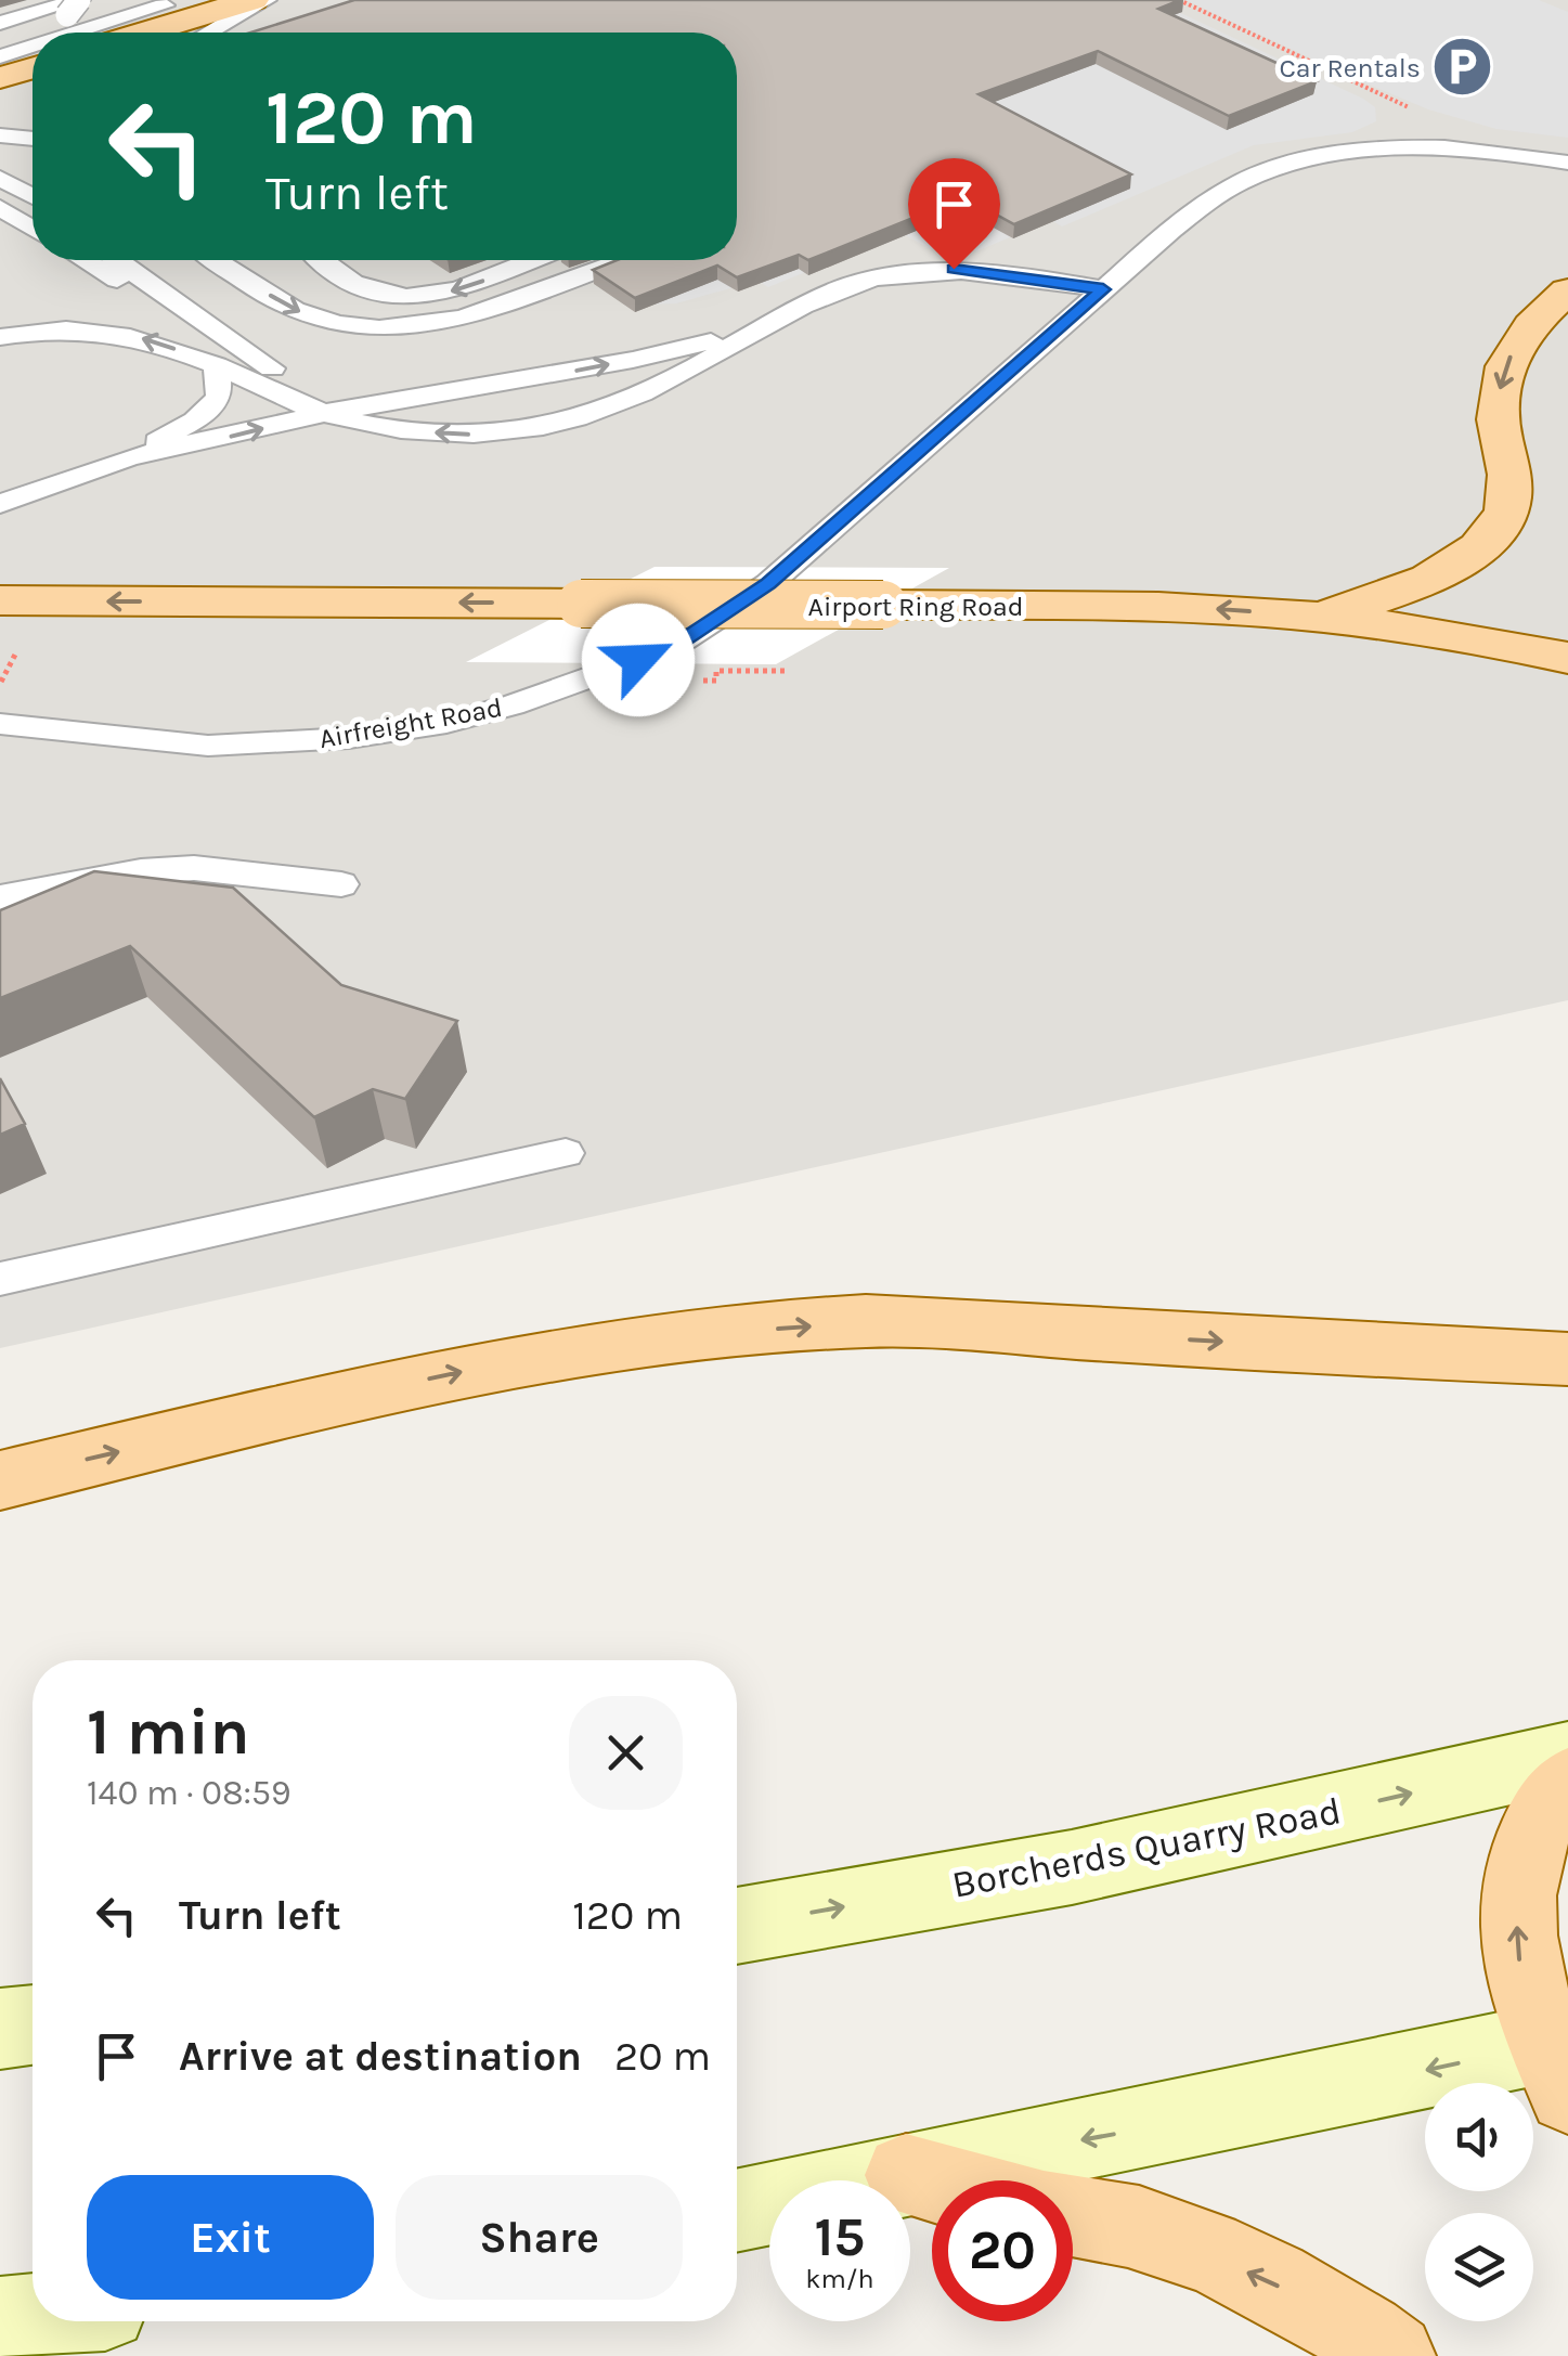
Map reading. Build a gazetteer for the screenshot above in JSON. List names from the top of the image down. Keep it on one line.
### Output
{"streets":{"main road":["Airport Ring Road","Borcherds Quarry Road"],"lane":["Airfreight Road"]},"one_way":["Airport Ring Road"],"places":{"parking":["Car Rentals"]},"page":{"turn":["120 m","Turn left"],"heading":["1 min","140 m · 08:59"],"list":[{"name":"Turn left","value":"120 m"},{"name":"Arrive at destination","value":"20 m"}],"buttons":["Exit","Share"],"speed":"15 km/h","limit":"20"}}
